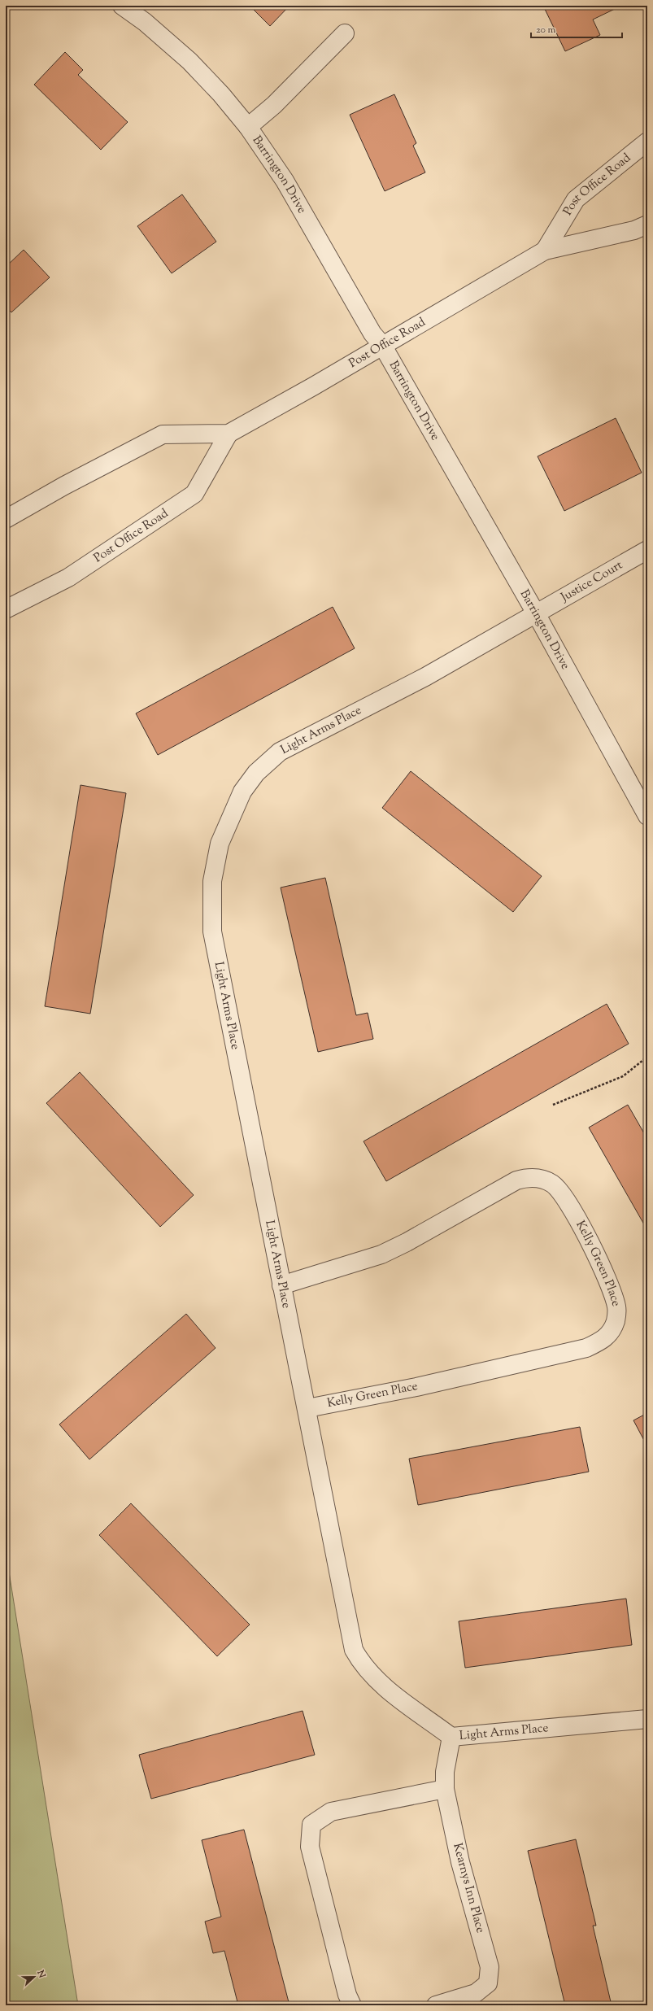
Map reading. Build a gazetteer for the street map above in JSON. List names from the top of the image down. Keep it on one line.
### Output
{"streets":{"street":["Barrington Drive","Post Office Road","Justice Court","Light Arms Place","Kelly Green Place","Kearnys Inn Place"]},"crossings":[["Barrington Drive","Post Office Road"],["Barrington Drive","Justice Court"],["Barrington Drive","Light Arms Place"],["Justice Court","Light Arms Place"],["Light Arms Place","Kelly Green Place"],["Light Arms Place","Kearnys Inn Place"]],"scale_bar":"20 m","north":"right"}
